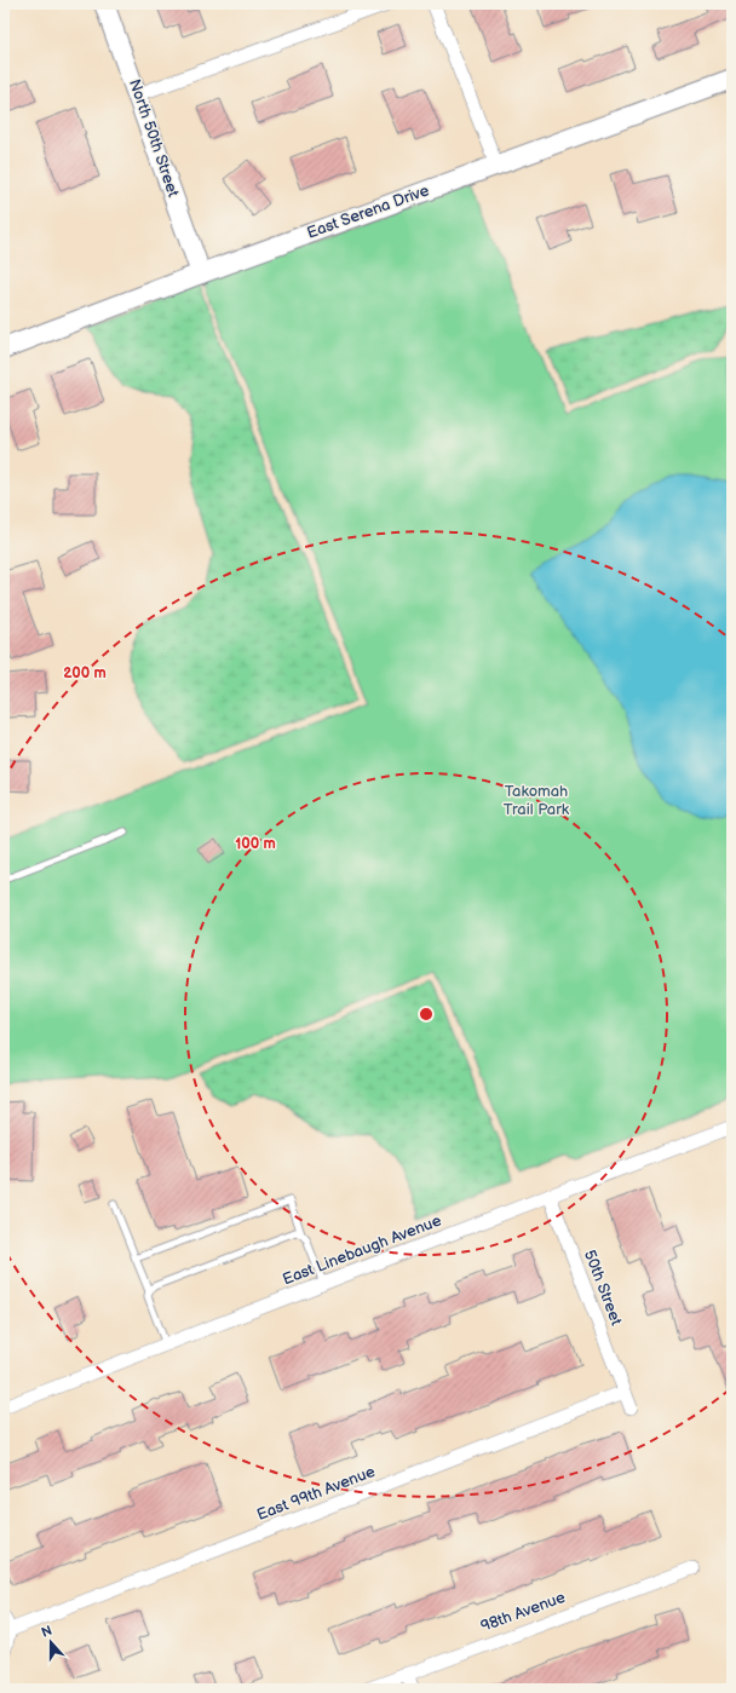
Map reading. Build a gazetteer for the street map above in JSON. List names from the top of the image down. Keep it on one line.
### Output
{"streets":{"street":["North 50th Street","East Serena Drive","East Linebaugh Avenue","50th Street","East 99th Avenue","98th Avenue"]},"crossings":[["North 50th Street","East Serena Drive"],["East Linebaugh Avenue","50th Street"],["50th Street","East 99th Avenue"]],"parks":["Takomah Trail Park"],"north":"top","rings":["200 m","100 m"]}
